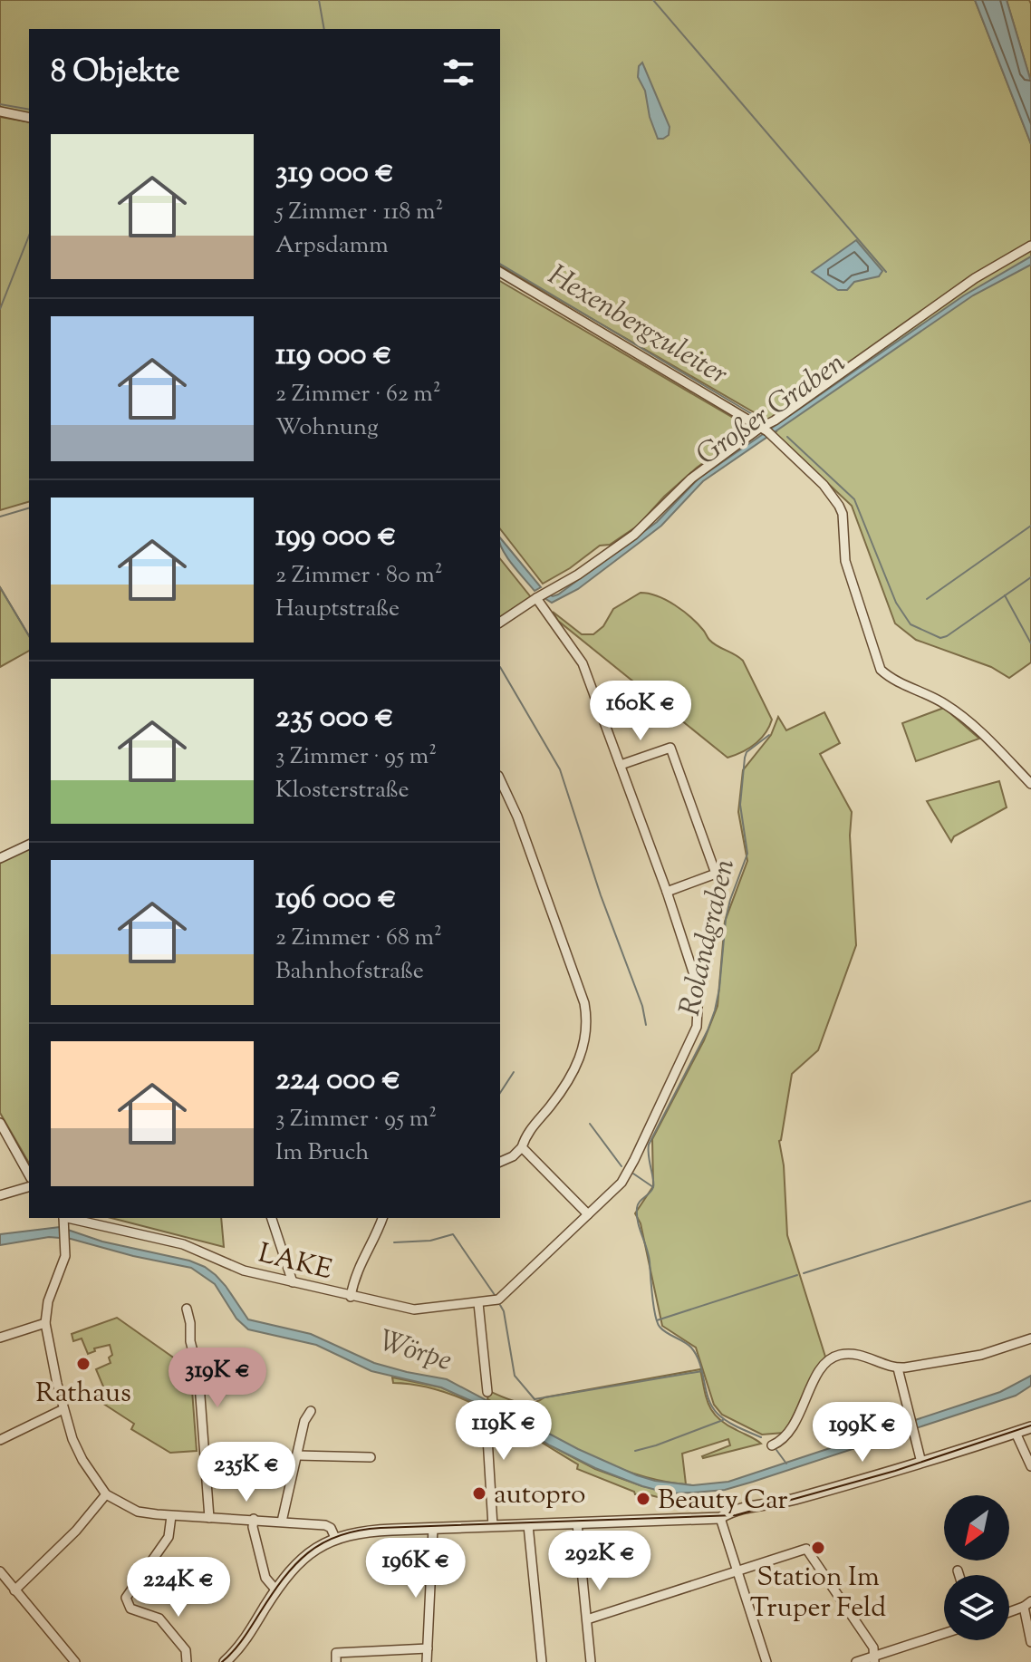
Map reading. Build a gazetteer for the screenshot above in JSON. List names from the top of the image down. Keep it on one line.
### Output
{"streets":{"street":["LAKE"]},"water":["Hexenbergzuleiter","Großer Graben","Rolandgraben","Wörpe"],"places":["Rathaus","autopro","Beauty Car","Station Im Truper Feld"],"north":"bottom left","page":{"heading":"8 Objekte","list":[{"name":"319 000 €","note":"5 Zimmer · 118 m² · Arpsdamm"},{"name":"119 000 €","note":"2 Zimmer · 62 m² · Wohnung"},{"name":"199 000 €","note":"2 Zimmer · 80 m² · Hauptstraße"},{"name":"235 000 €","note":"3 Zimmer · 95 m² · Klosterstraße"},{"name":"196 000 €","note":"2 Zimmer · 68 m² · Bahnhofstraße"},{"name":"224 000 €","note":"3 Zimmer · 95 m² · Im Bruch"}],"price":["160K €","319K €","119K €","199K €","235K €","292K €","196K €","224K €"]}}
